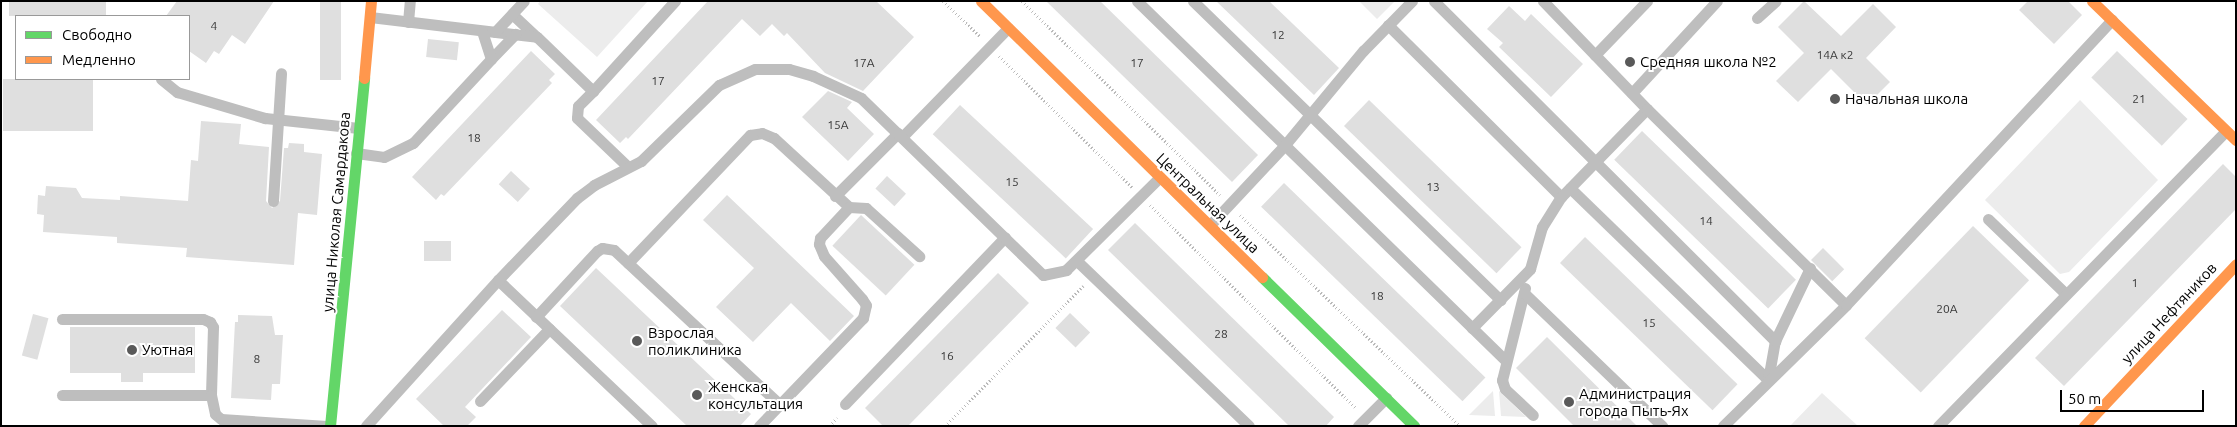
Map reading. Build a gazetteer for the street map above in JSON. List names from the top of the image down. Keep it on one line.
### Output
{"streets":{"street":["Центральная улица","улица Николая Самардакова","улица Нефтяников"]},"places":["Средняя школа №2","Начальная школа","Взрослая поликлиника","Уютная","Женская консультация","Администрация города Пыть-Ях"],"house_numbers":["4","12","14А к2","17А","17","17","21","15А","18","15","13","14","1","18","20А","15","28","16","8"],"legend":["Свободно","Медленно"],"scale_bar":"50 m"}
